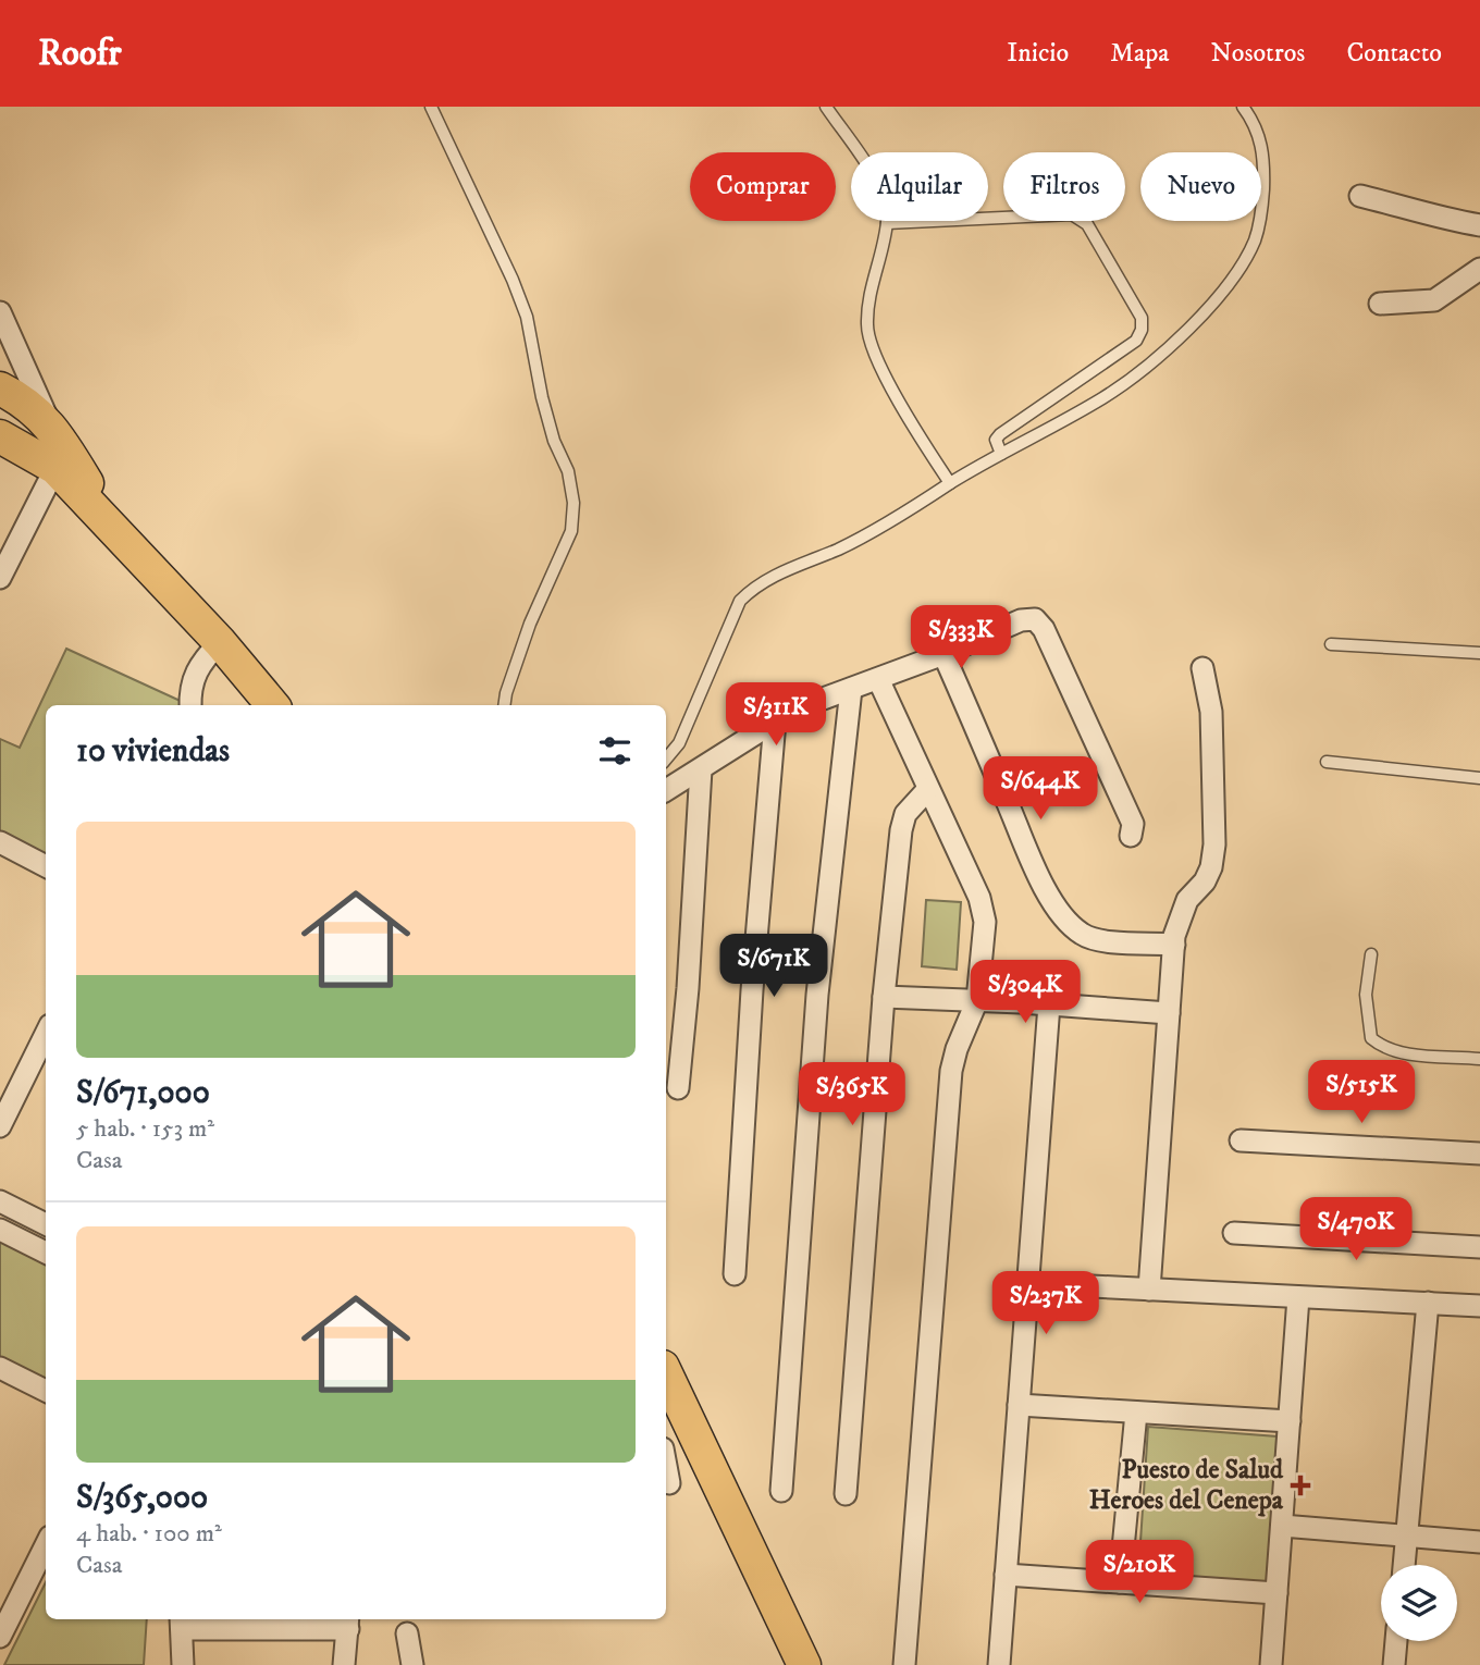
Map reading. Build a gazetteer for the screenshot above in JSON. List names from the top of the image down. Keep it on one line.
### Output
{"places":{"health":["Puesto de Salud Heroes del Cenepa"]},"page":{"header":"Roofr","nav":["Inicio","Mapa","Nosotros","Contacto"],"chip":["Comprar","Alquilar","Filtros","Nuevo"],"price":["S/333K","S/311K","S/644K","S/671K","S/304K","S/515K","S/365K","S/470K","S/237K","S/210K"],"heading":"10 viviendas","list":[{"name":"S/671,000","note":"5 hab. · 153 m² · Casa"},{"name":"S/365,000","note":"4 hab. · 100 m² · Casa"}]}}
